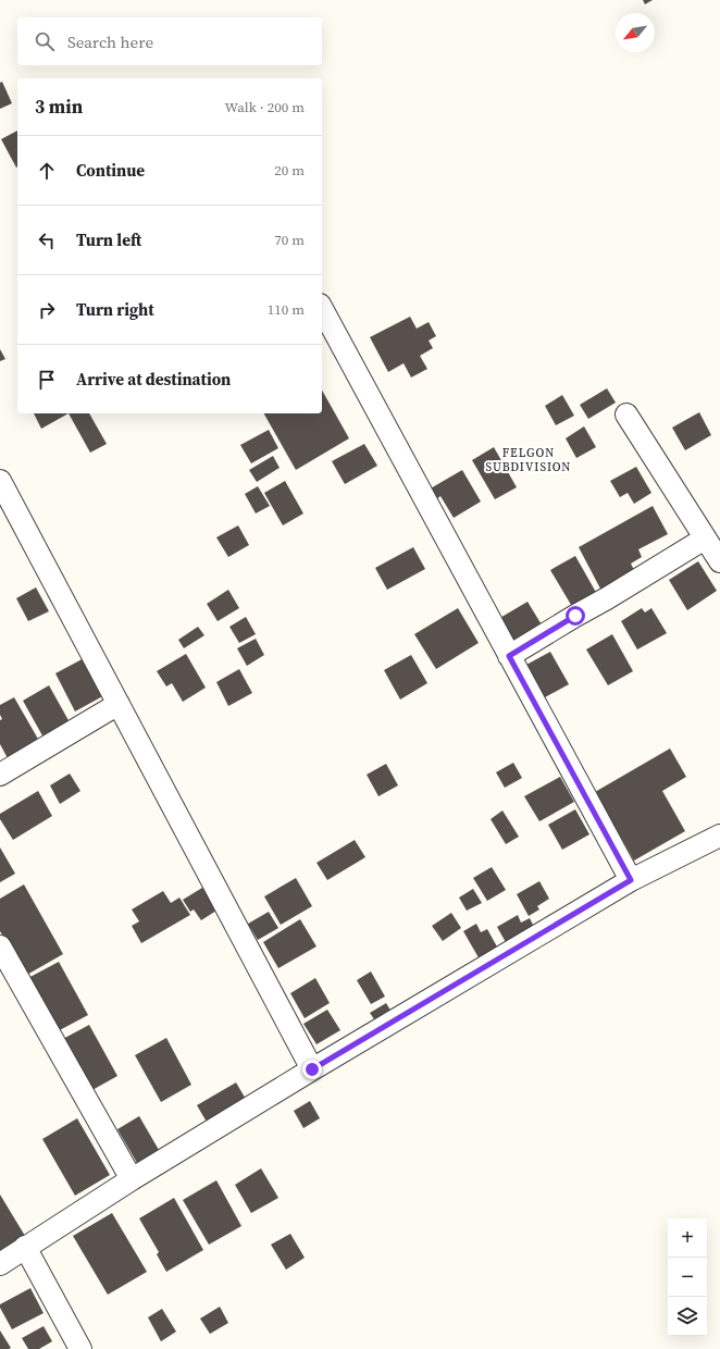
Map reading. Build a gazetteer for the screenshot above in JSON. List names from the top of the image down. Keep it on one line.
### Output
{"districts":["FELGON SUBDIVISION"],"north":"bottom left","page":{"search":"Search here","heading":["3 min","Walk · 200 m"],"list":[["Continue","20 m"],["Turn left","70 m"],["Turn right","110 m"],"Arrive at destination"],"map_buttons":["+","−"]}}
